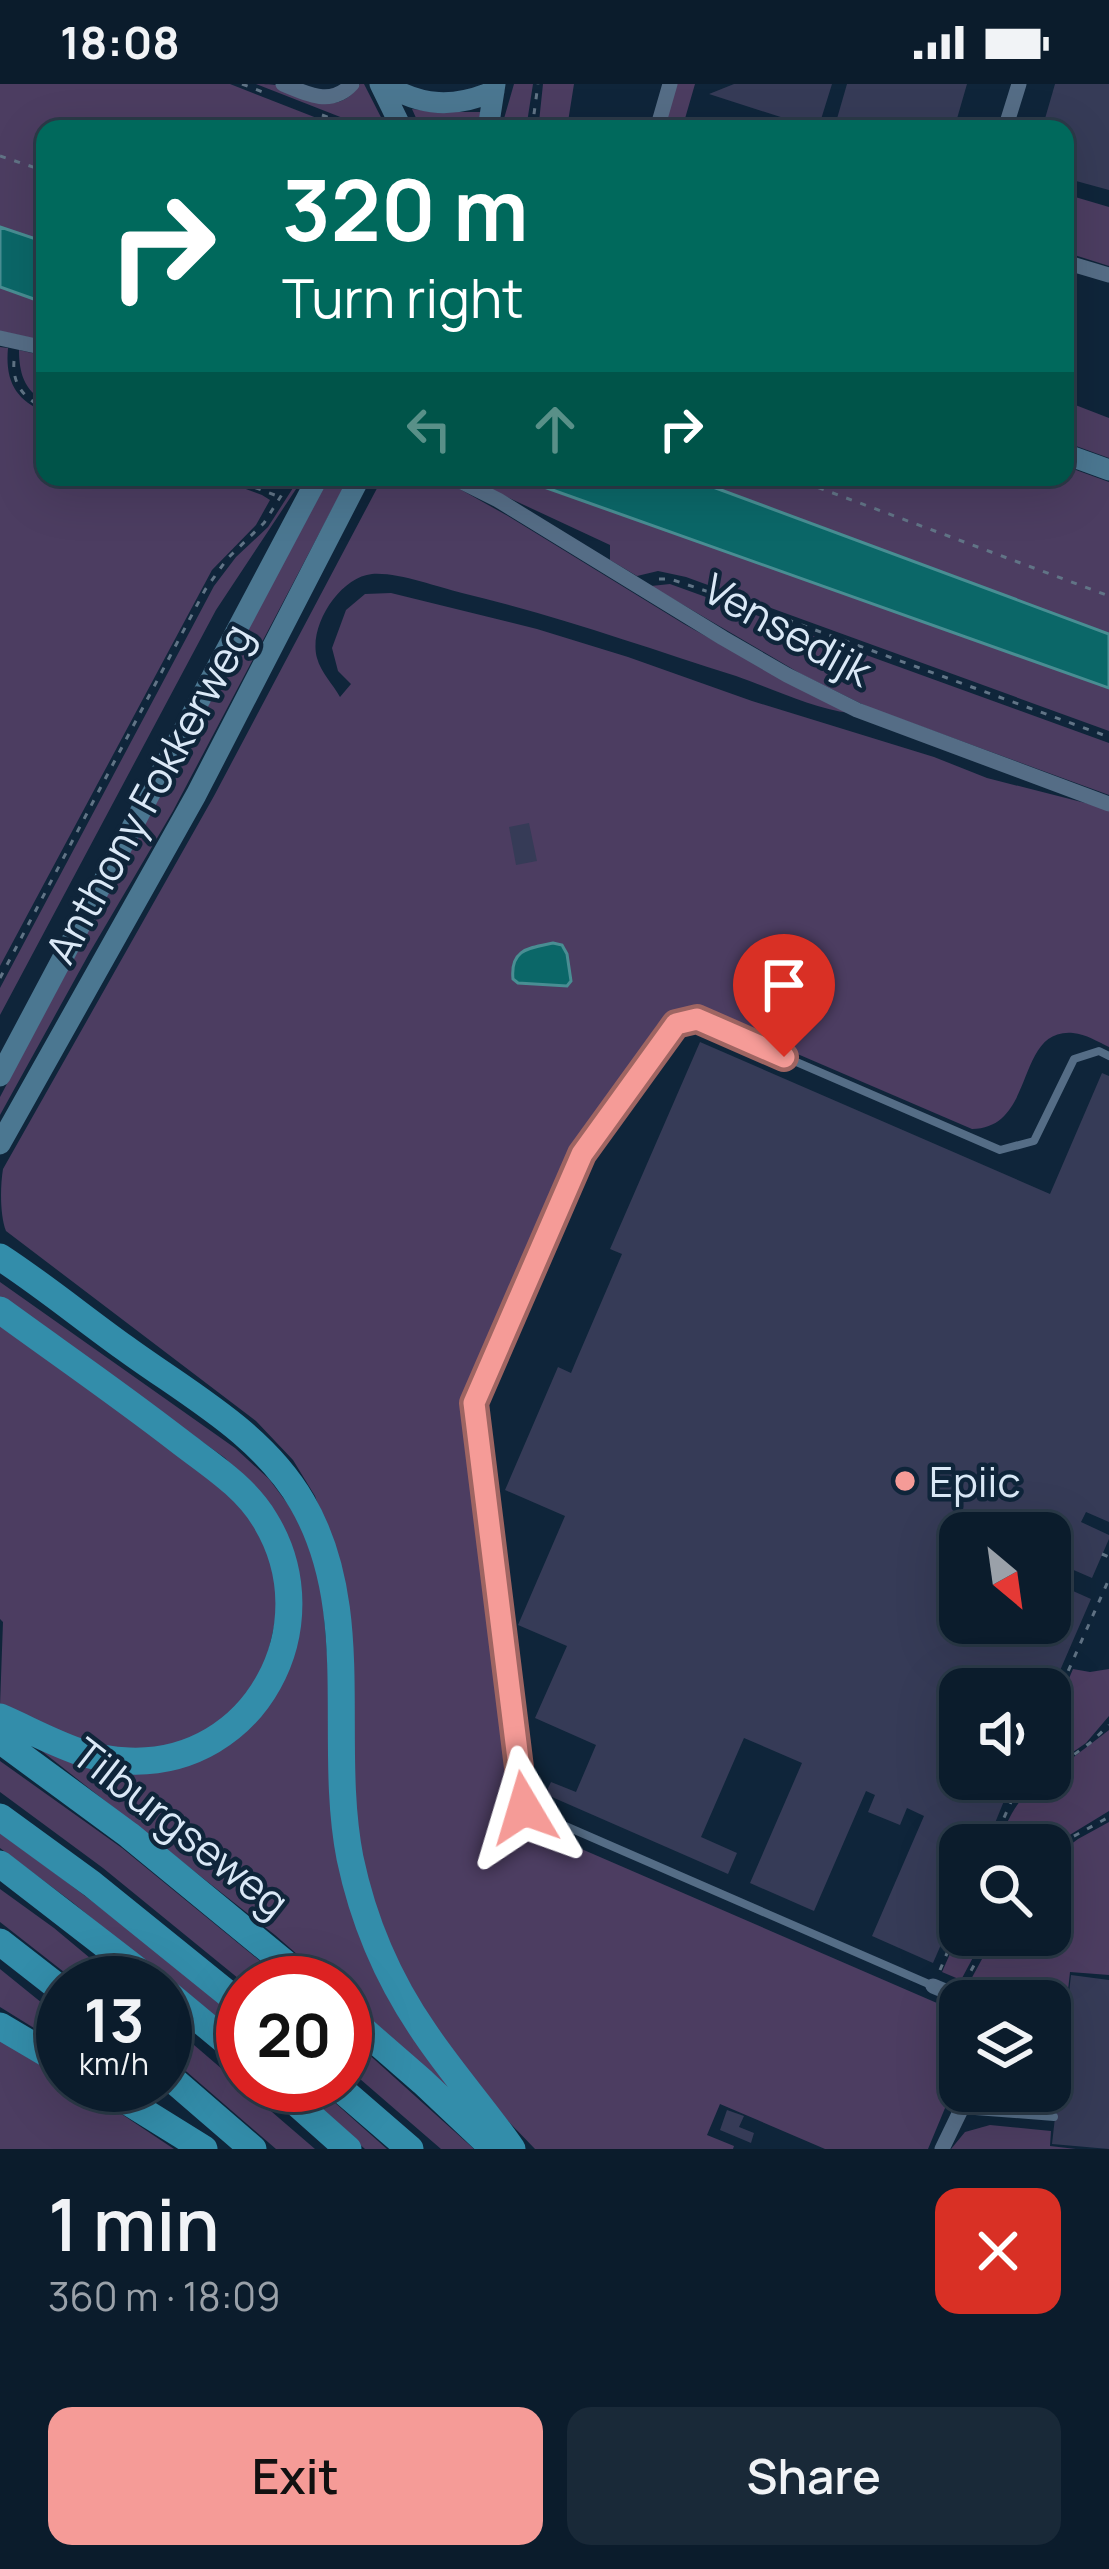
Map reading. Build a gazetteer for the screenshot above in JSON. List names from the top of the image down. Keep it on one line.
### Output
{"streets":{"highway":["Tilburgseweg"],"main road":["Anthony Fokkerweg"],"street":["Vensedijk"]},"places":["Epiic"],"north":"bottom right","page":{"status":"18:08","turn":["320 m","Turn right"],"speed":"13 km/h","limit":"20","heading":["1 min","360 m · 18:09"],"buttons":["Exit","Share"]}}
